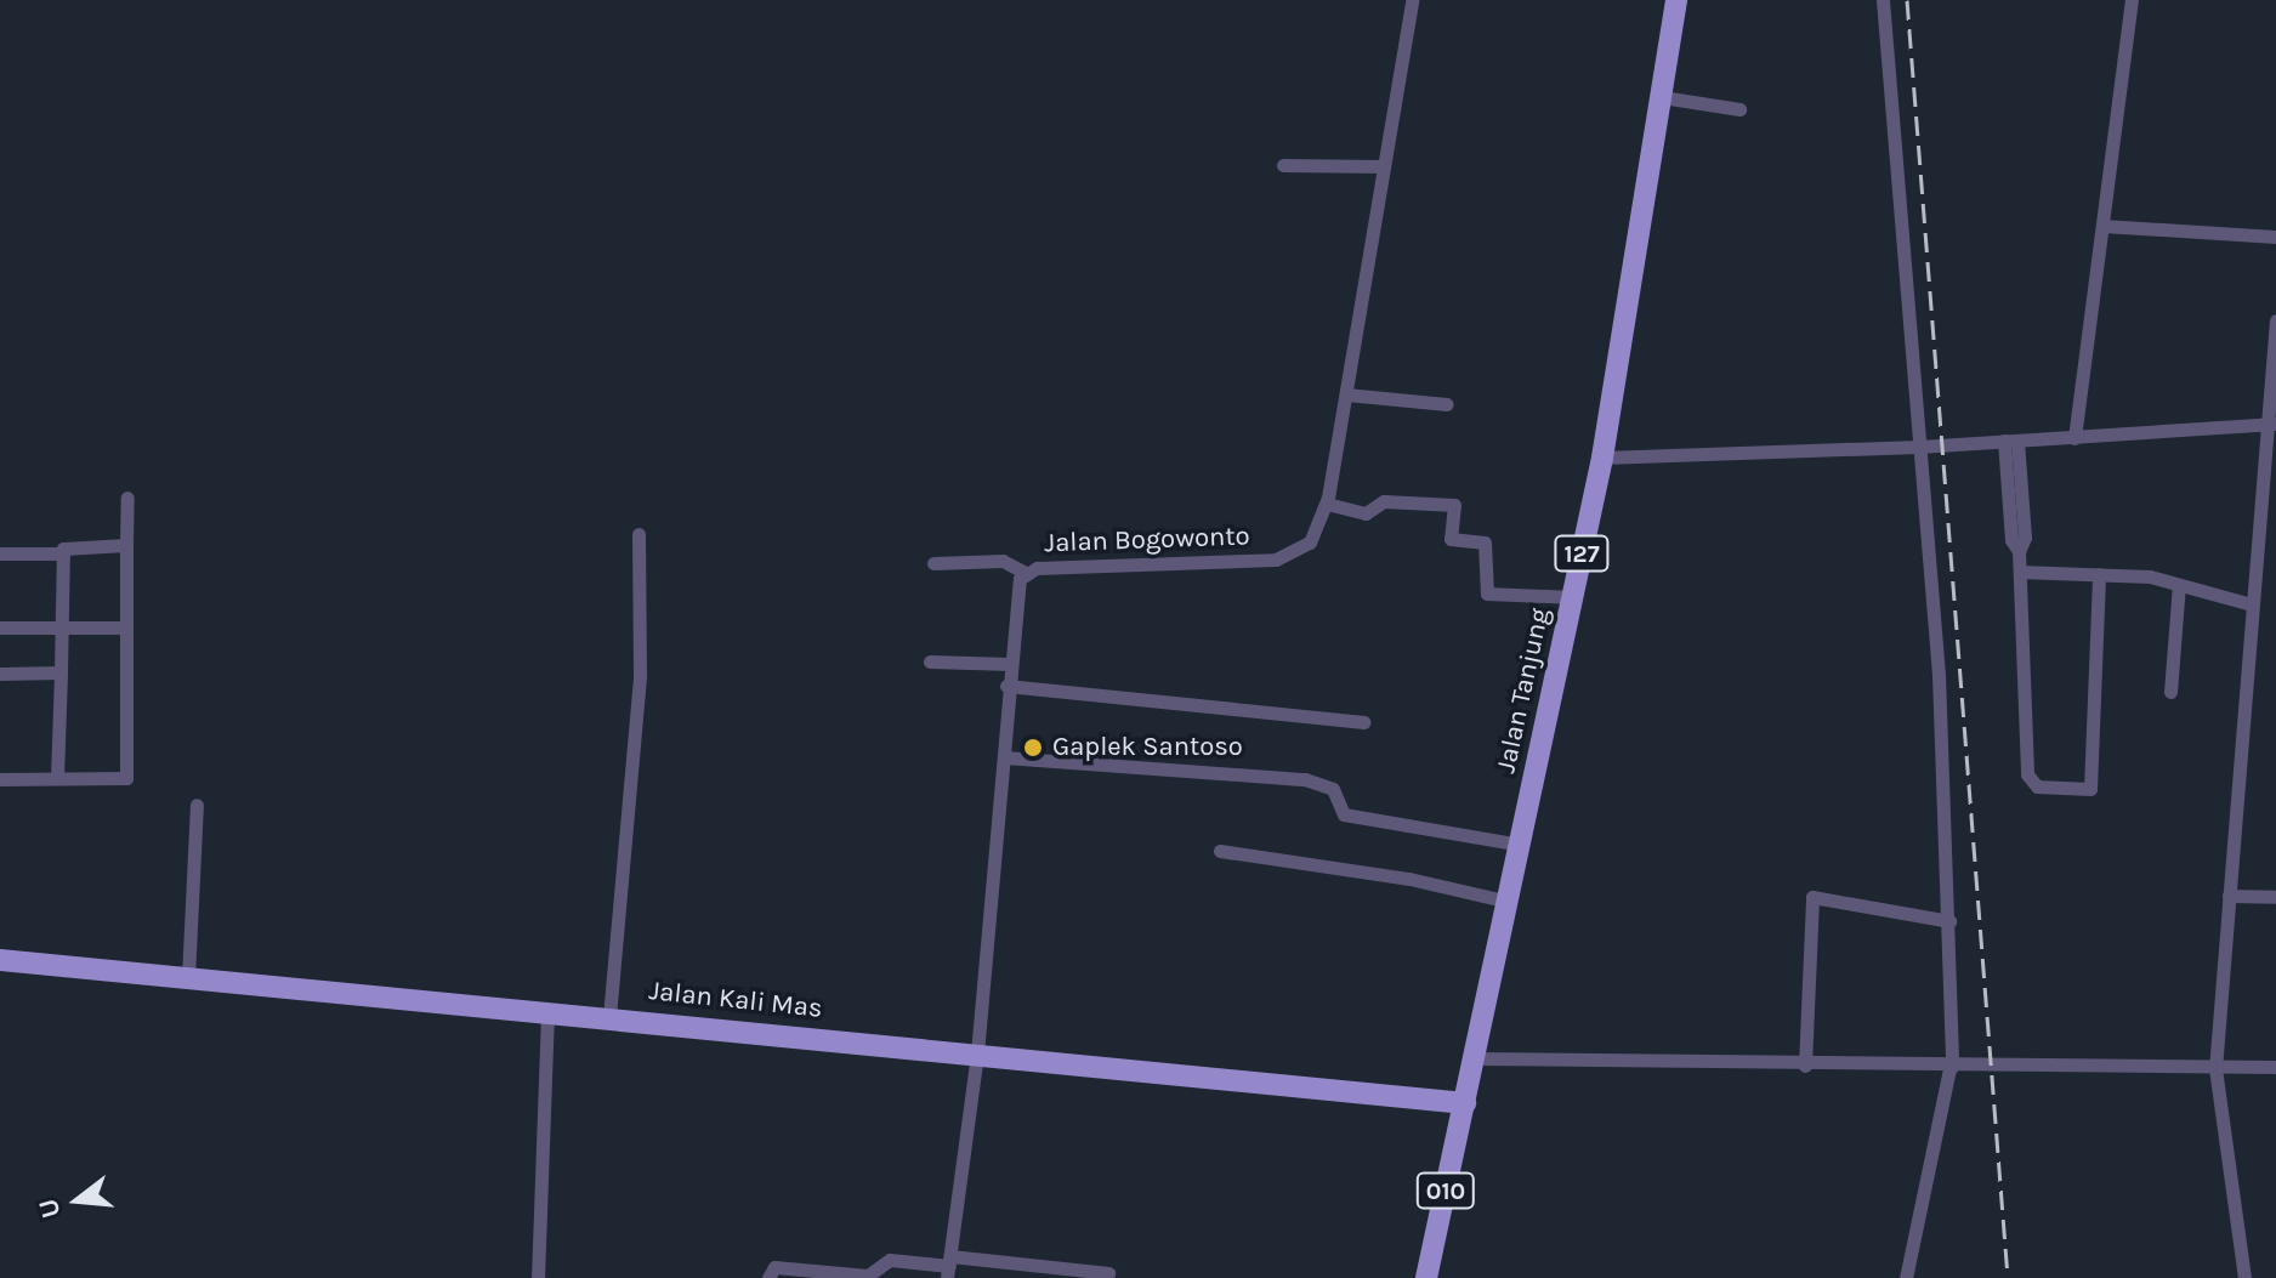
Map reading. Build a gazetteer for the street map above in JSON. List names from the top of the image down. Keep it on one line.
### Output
{"streets":{"main road":["127","Jalan Tanjung","Jalan Kali Mas","010"],"street":["Jalan Bogowonto"]},"crossings":[["Jalan Bogowonto","Jalan Kali Mas"],["Jalan Tanjung","Jalan Kali Mas"],["Jalan Tanjung","010"],["Jalan Kali Mas","010"]],"places":["Gaplek Santoso"],"north":"left"}
